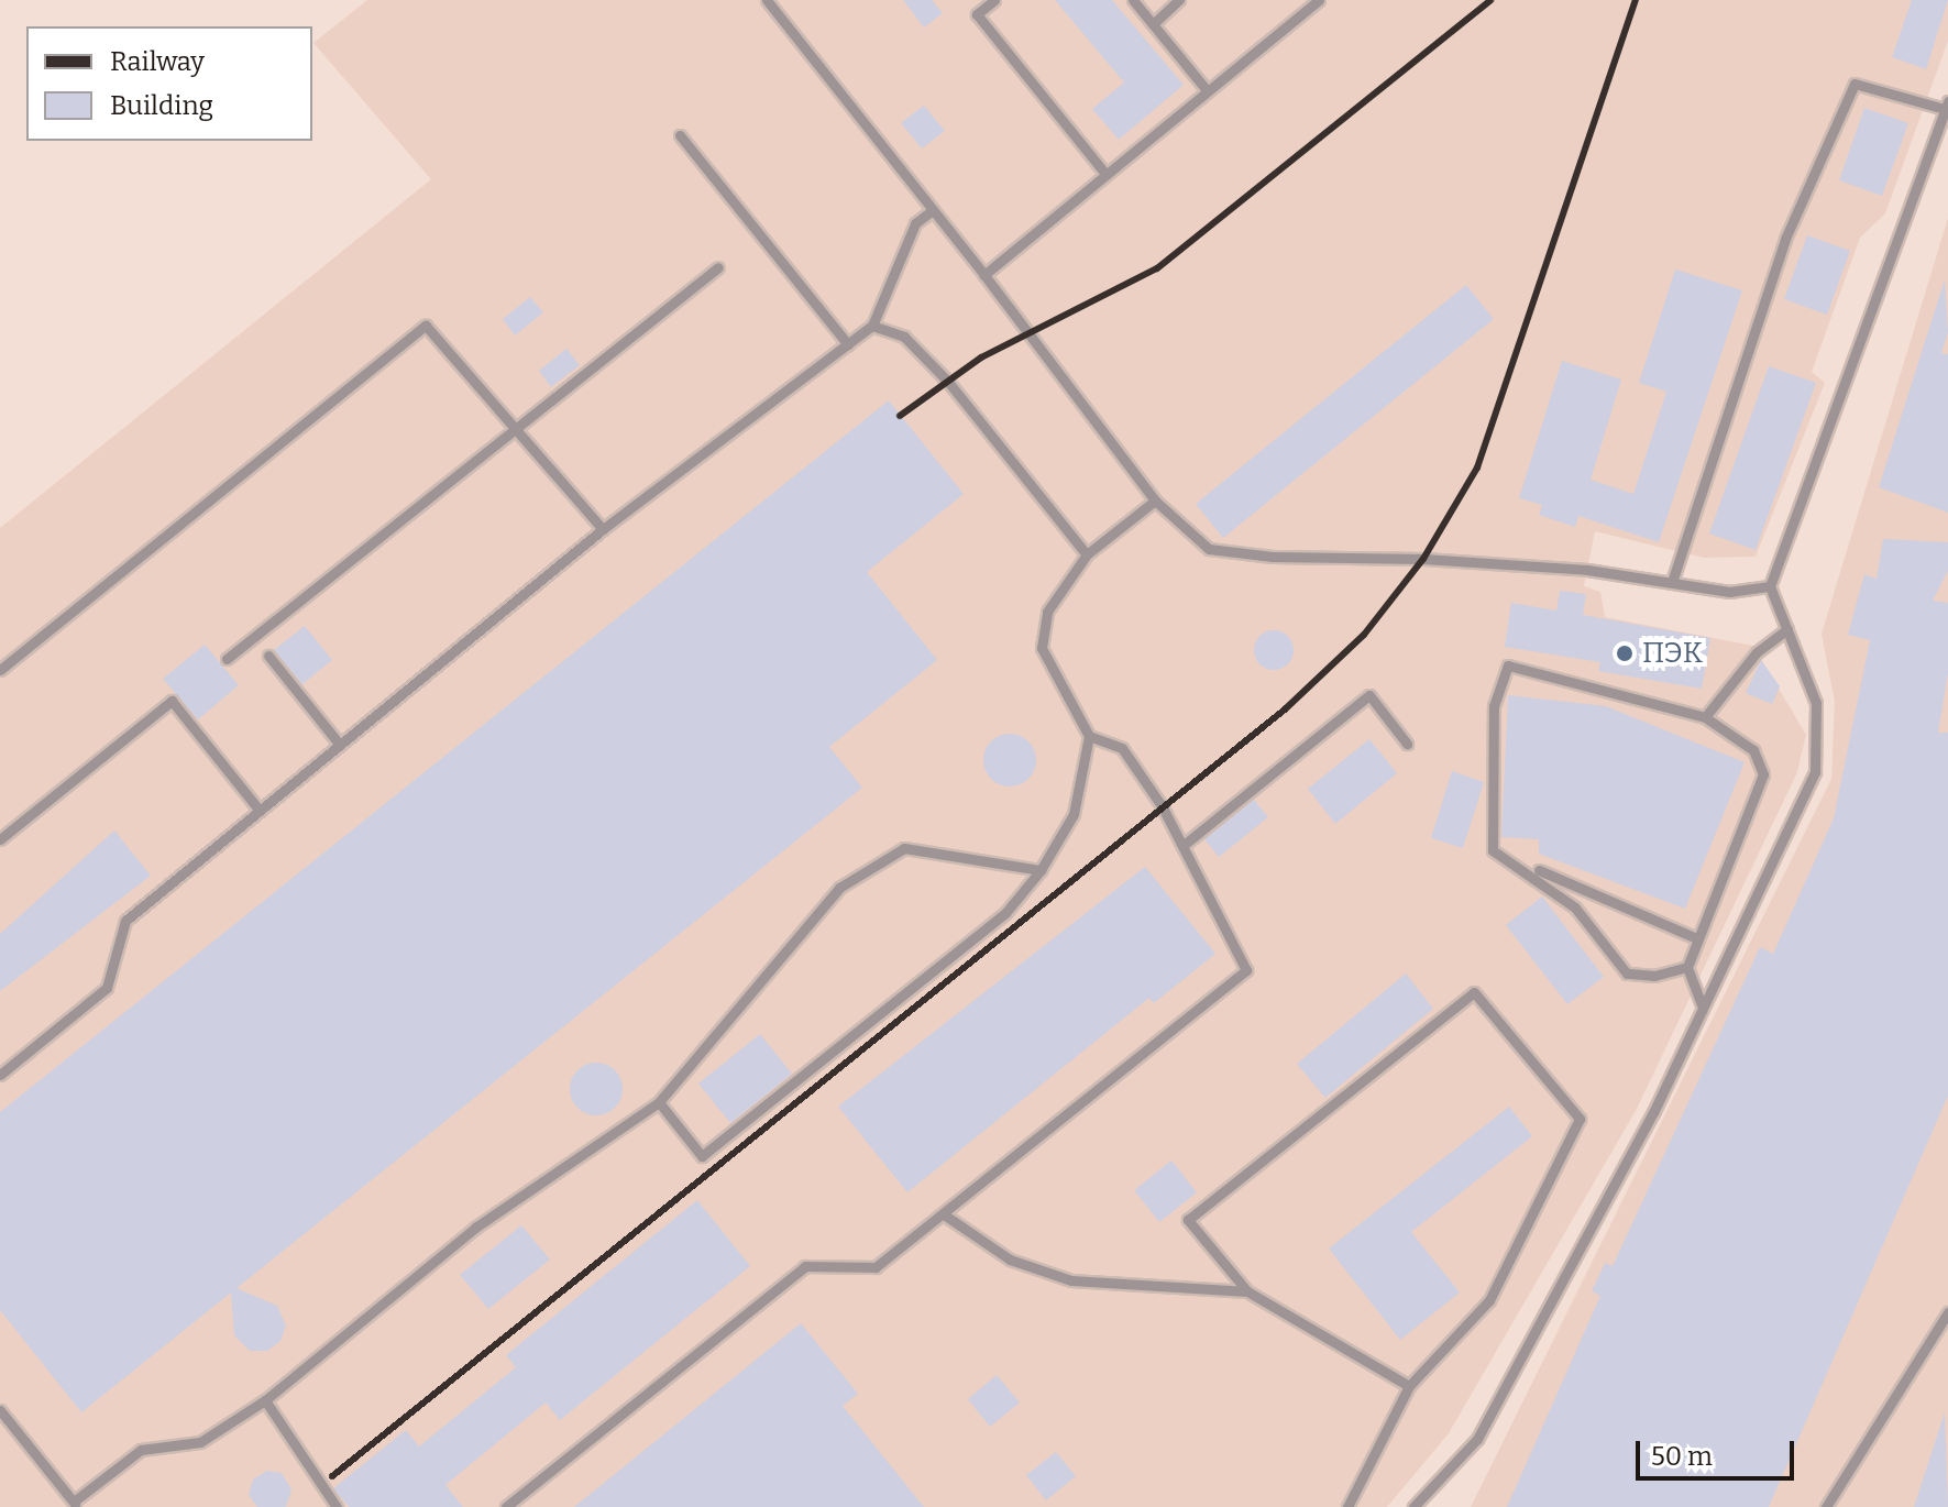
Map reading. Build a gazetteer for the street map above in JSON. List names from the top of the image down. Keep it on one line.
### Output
{"places":["ПЭК"],"legend":["Railway","Building"],"scale_bar":"50 m"}
